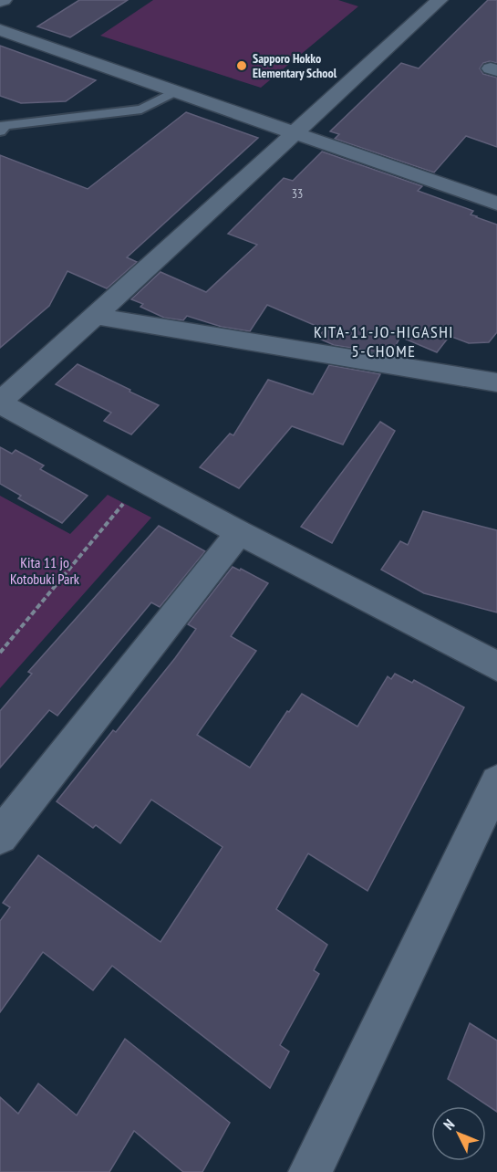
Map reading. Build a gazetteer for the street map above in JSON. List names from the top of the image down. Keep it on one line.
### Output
{"districts":["KITA-11-JO-HIGASHI 5-CHOME"],"parks":["Kita 11 jo Kotobuki Park"],"places":["Sapporo Hokko Elementary School"],"house_numbers":["33"],"north":"top left"}
